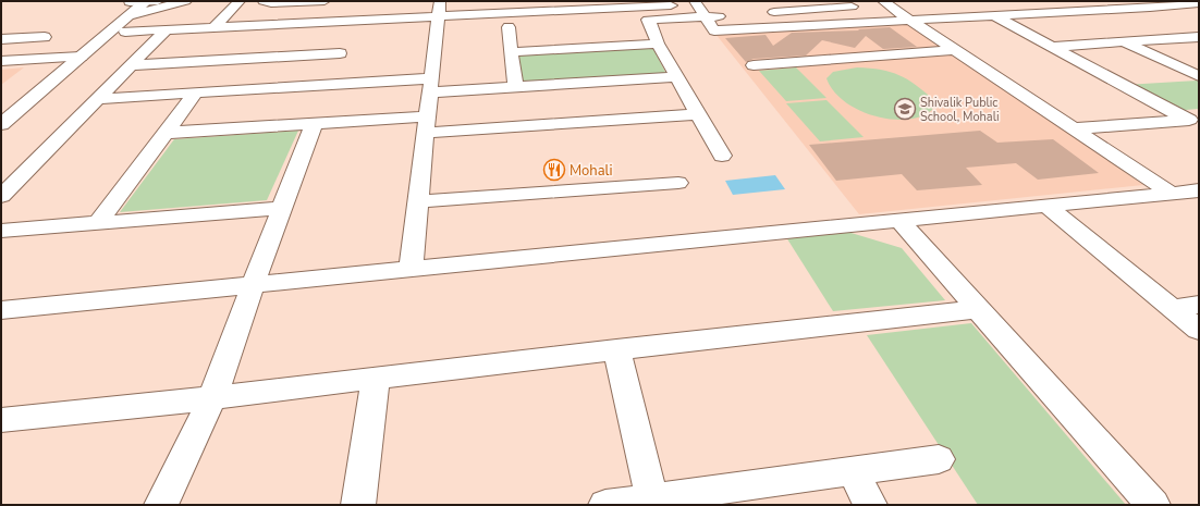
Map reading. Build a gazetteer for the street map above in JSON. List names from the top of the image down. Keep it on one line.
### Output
{"places":{"school or university":["Shivalik Public School, Mohali"],"restaurant":["Mohali"]}}
